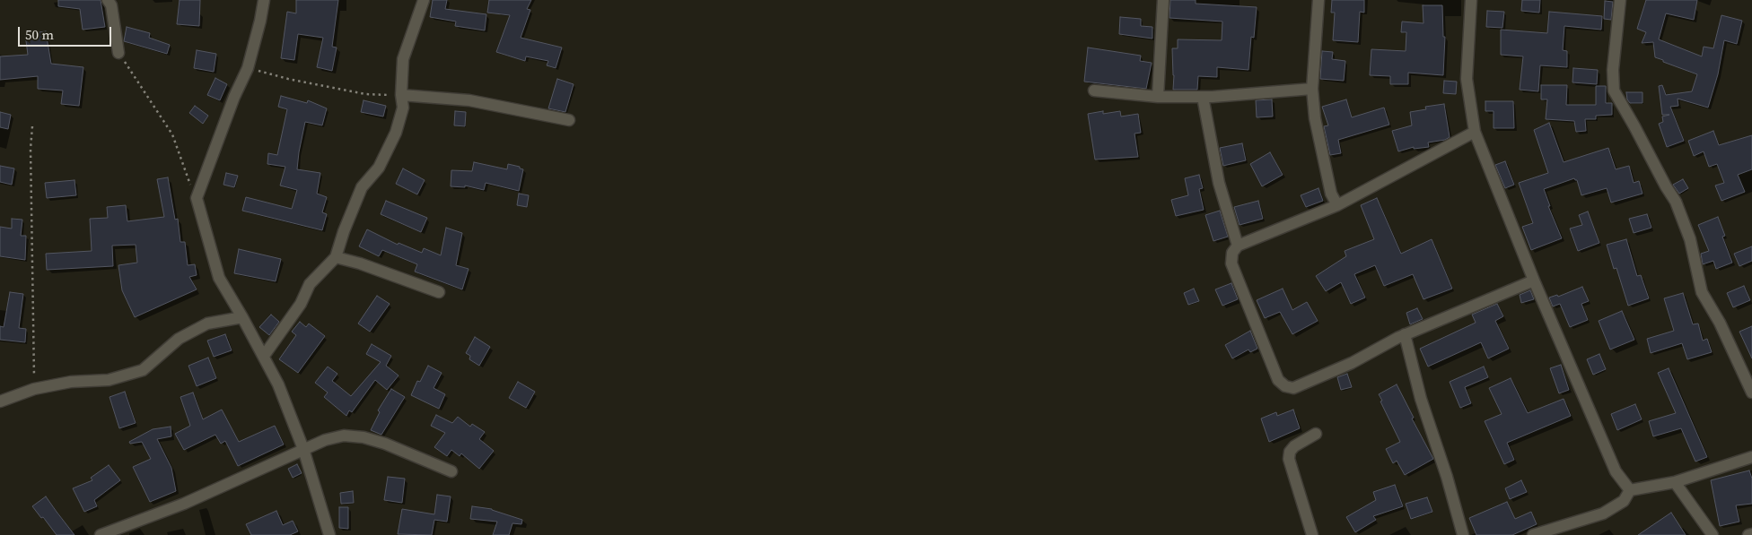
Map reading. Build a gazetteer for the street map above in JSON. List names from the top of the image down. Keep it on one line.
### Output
{"scale_bar":"50 m"}
